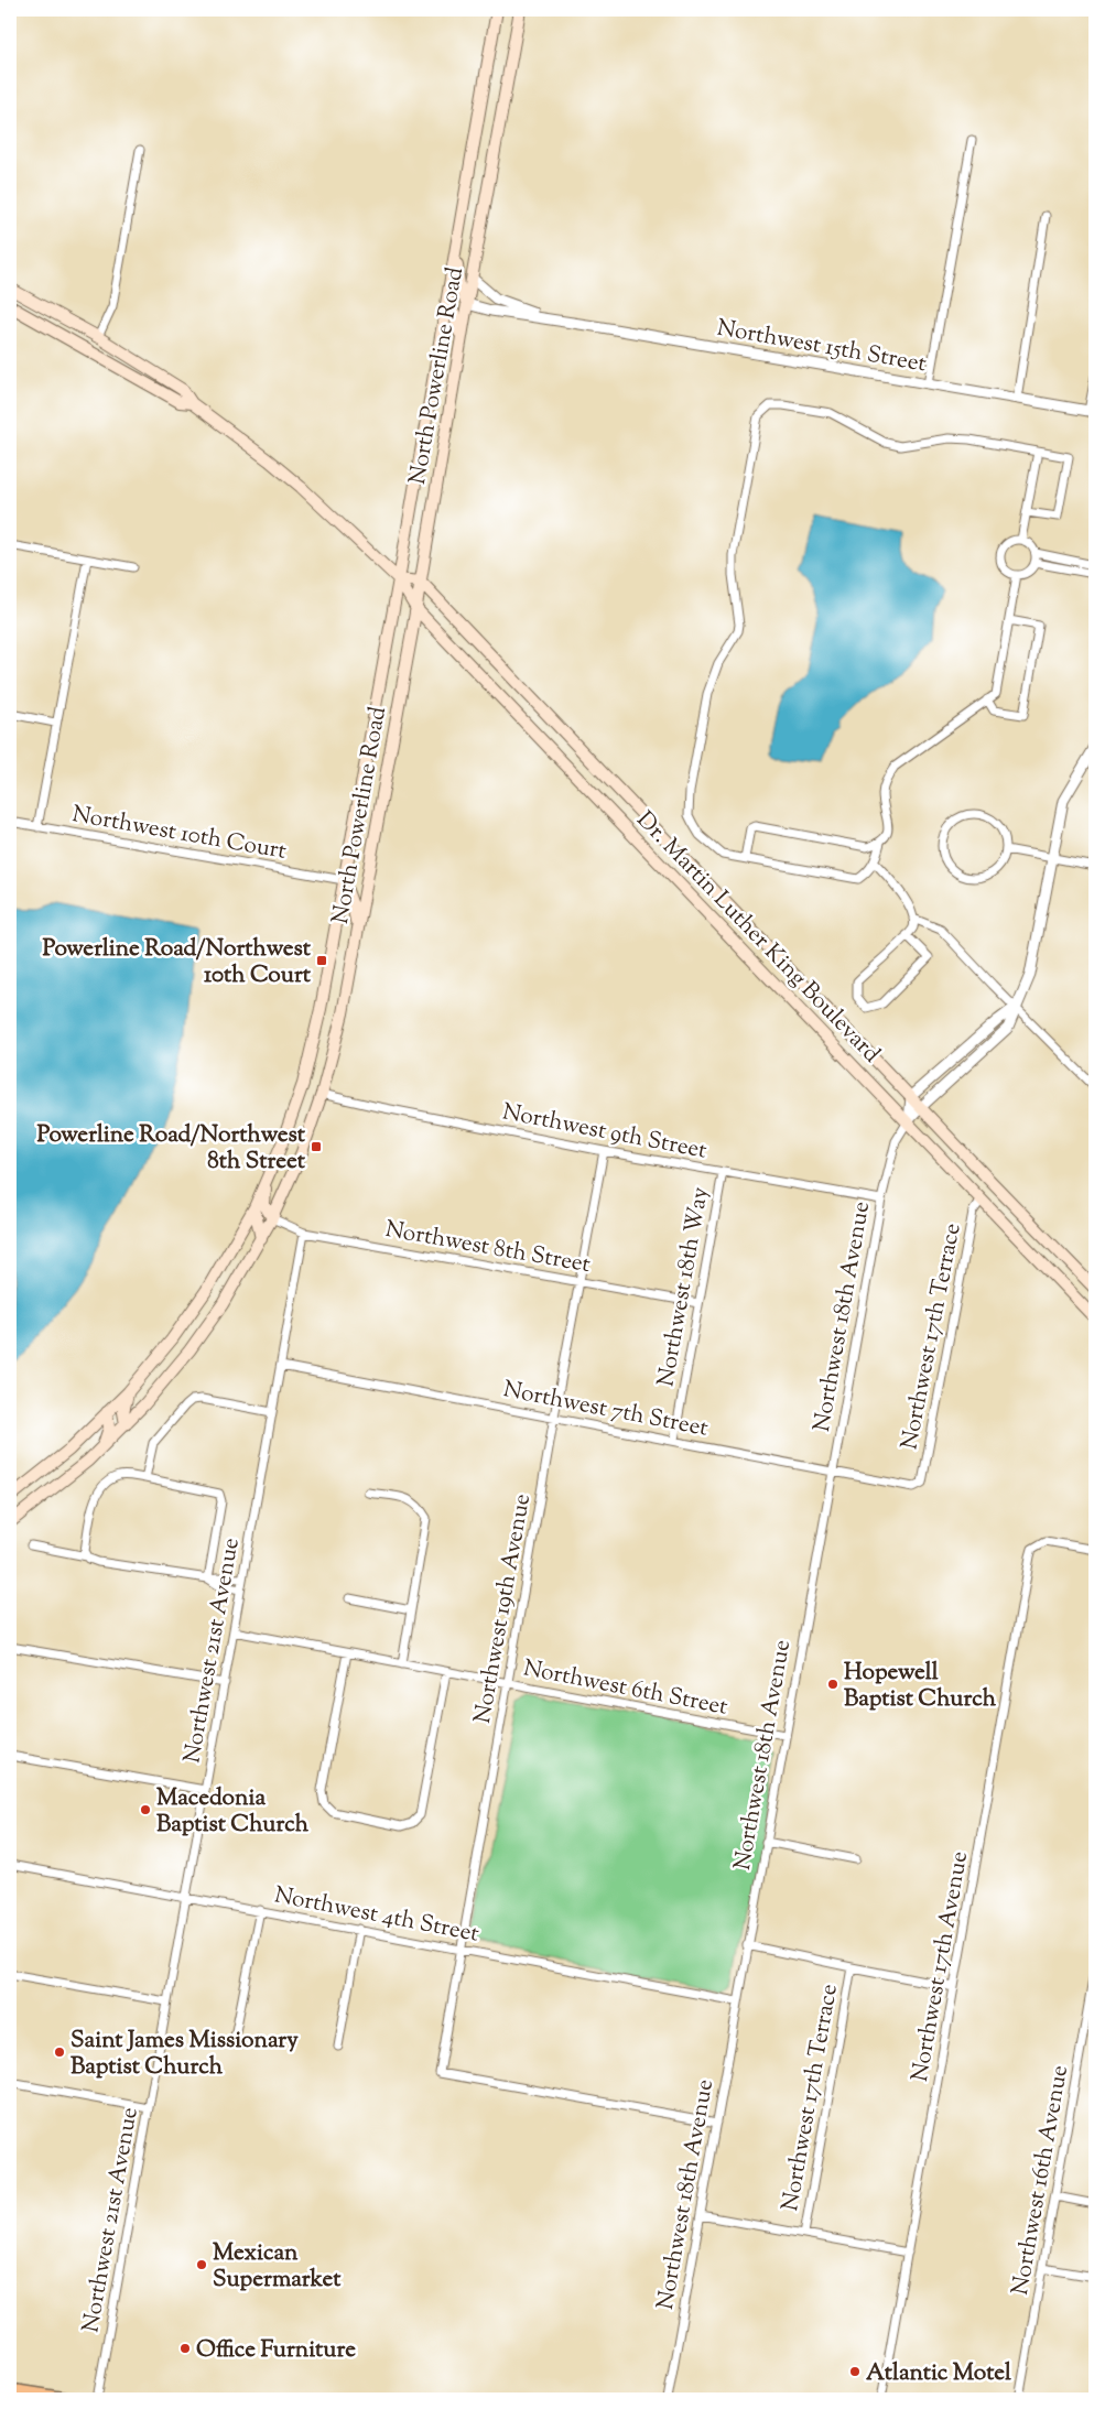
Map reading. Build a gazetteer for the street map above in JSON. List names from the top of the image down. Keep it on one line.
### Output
{"streets":{"main road":["North Powerline Road","Dr. Martin Luther King Boulevard"],"street":["Northwest 15th Street","Northwest 10th Court","Northwest 9th Street","Northwest 8th Street","Northwest 18th Way","Northwest 18th Avenue","Northwest 17th Terrace","Northwest 7th Street","Northwest 19th Avenue","Northwest 21st Avenue","Northwest 6th Street","Northwest 4th Street","Northwest 17th Avenue","Northwest 16th Avenue"]},"crossings":[["Northwest 15th Street","North Powerline Road"],["North Powerline Road","Northwest 10th Court"],["North Powerline Road","Dr. Martin Luther King Boulevard"],["North Powerline Road","Northwest 9th Street"],["North Powerline Road","Northwest 8th Street"],["Dr. Martin Luther King Boulevard","Northwest 18th Avenue"],["Dr. Martin Luther King Boulevard","Northwest 17th Terrace"],["Northwest 9th Street","Northwest 18th Way"],["Northwest 9th Street","Northwest 18th Avenue"],["Northwest 9th Street","Northwest 19th Avenue"],["Northwest 8th Street","Northwest 18th Way"],["Northwest 8th Street","Northwest 19th Avenue"],["Northwest 8th Street","Northwest 21st Avenue"],["Northwest 18th Way","Northwest 7th Street"],["Northwest 18th Avenue","Northwest 7th Street"],["Northwest 18th Avenue","Northwest 19th Avenue"],["Northwest 18th Avenue","Northwest 6th Street"],["Northwest 18th Avenue","Northwest 4th Street"],["Northwest 17th Terrace","Northwest 7th Street"],["Northwest 7th Street","Northwest 19th Avenue"],["Northwest 7th Street","Northwest 21st Avenue"],["Northwest 19th Avenue","Northwest 6th Street"],["Northwest 19th Avenue","Northwest 4th Street"],["Northwest 21st Avenue","Northwest 6th Street"],["Northwest 21st Avenue","Northwest 4th Street"]],"places":{"transit":["Powerline Road/Northwest 10th Court","Powerline Road/Northwest 8th Street"],"other":["Hopewell Baptist Church","Macedonia Baptist Church","Saint James Missionary Baptist Church","Mexican Supermarket","Office Furniture","Atlantic Motel"]}}
